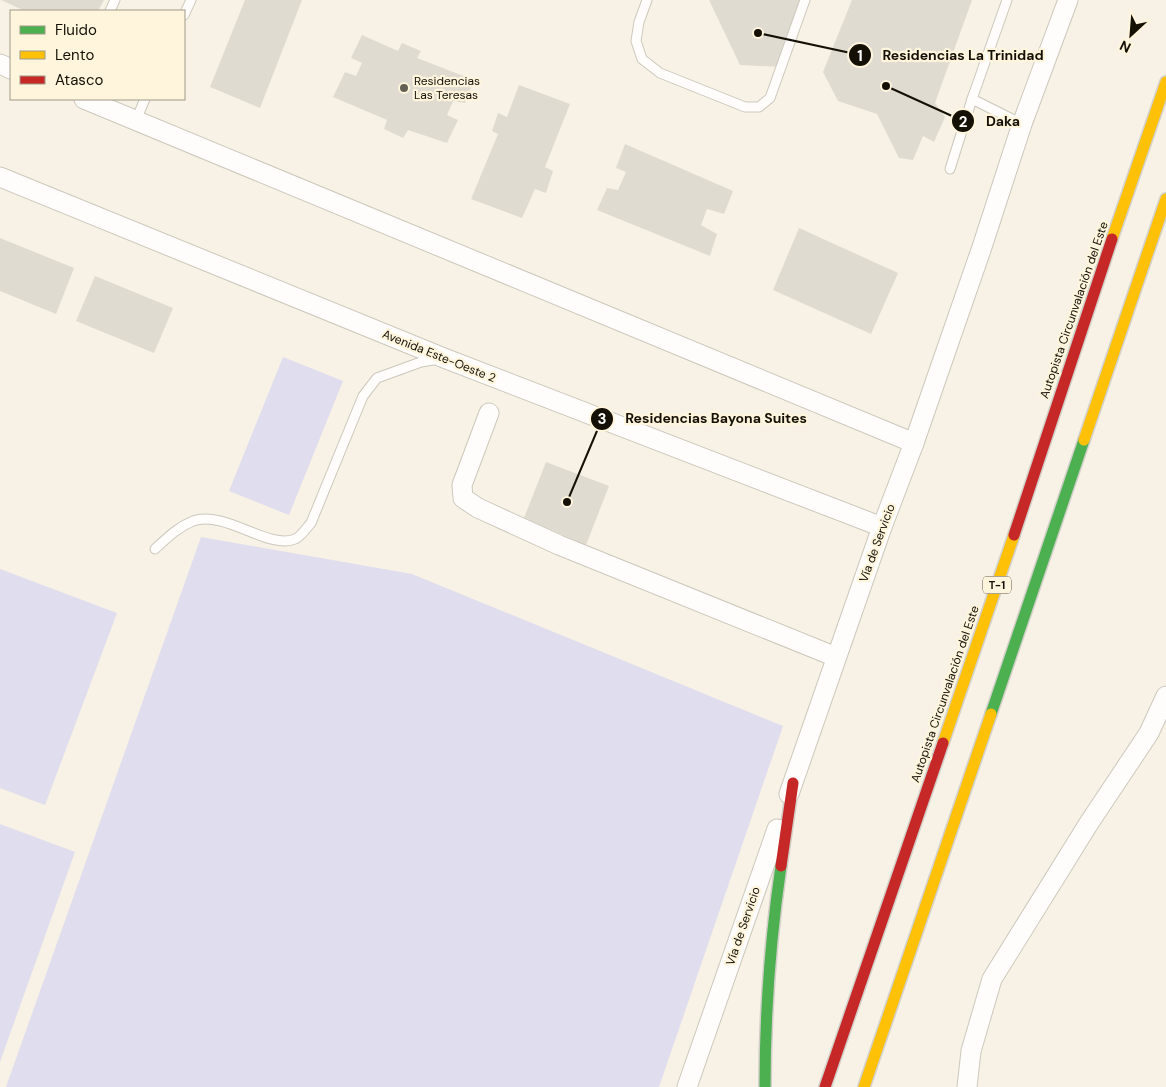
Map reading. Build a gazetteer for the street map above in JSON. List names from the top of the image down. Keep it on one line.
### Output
{"streets":{"highway":["Autopista Circunvalación del Este","T-1"],"street":["Avenida Este-Oeste 2","Vía de Servicio"]},"crossings":[["Avenida Este-Oeste 2","Vía de Servicio"]],"places":["Residencias La Trinidad","Daka","Residencias Las Teresas","Residencias Bayona Suites"],"legend":["Fluido","Lento","Atasco"],"north":"bottom left"}
